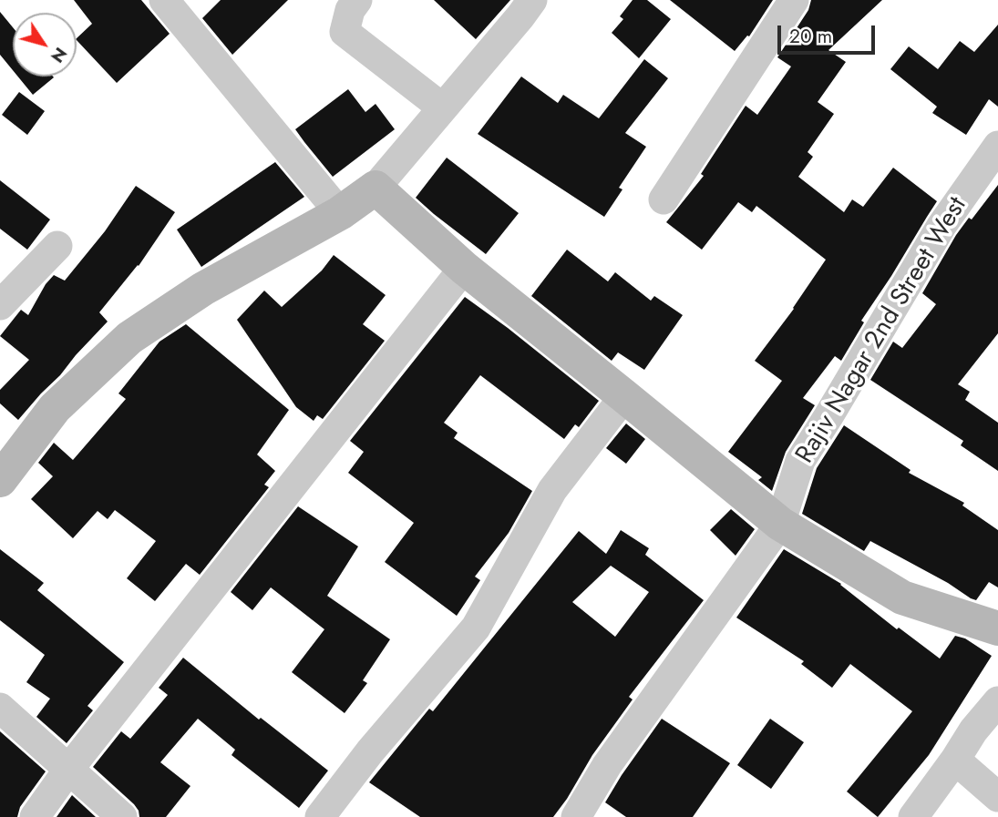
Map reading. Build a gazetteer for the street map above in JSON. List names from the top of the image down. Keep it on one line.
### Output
{"streets":{"street":["Rajiv Nagar 2nd Street West"]},"scale_bar":"20 m","north":"bottom right"}
